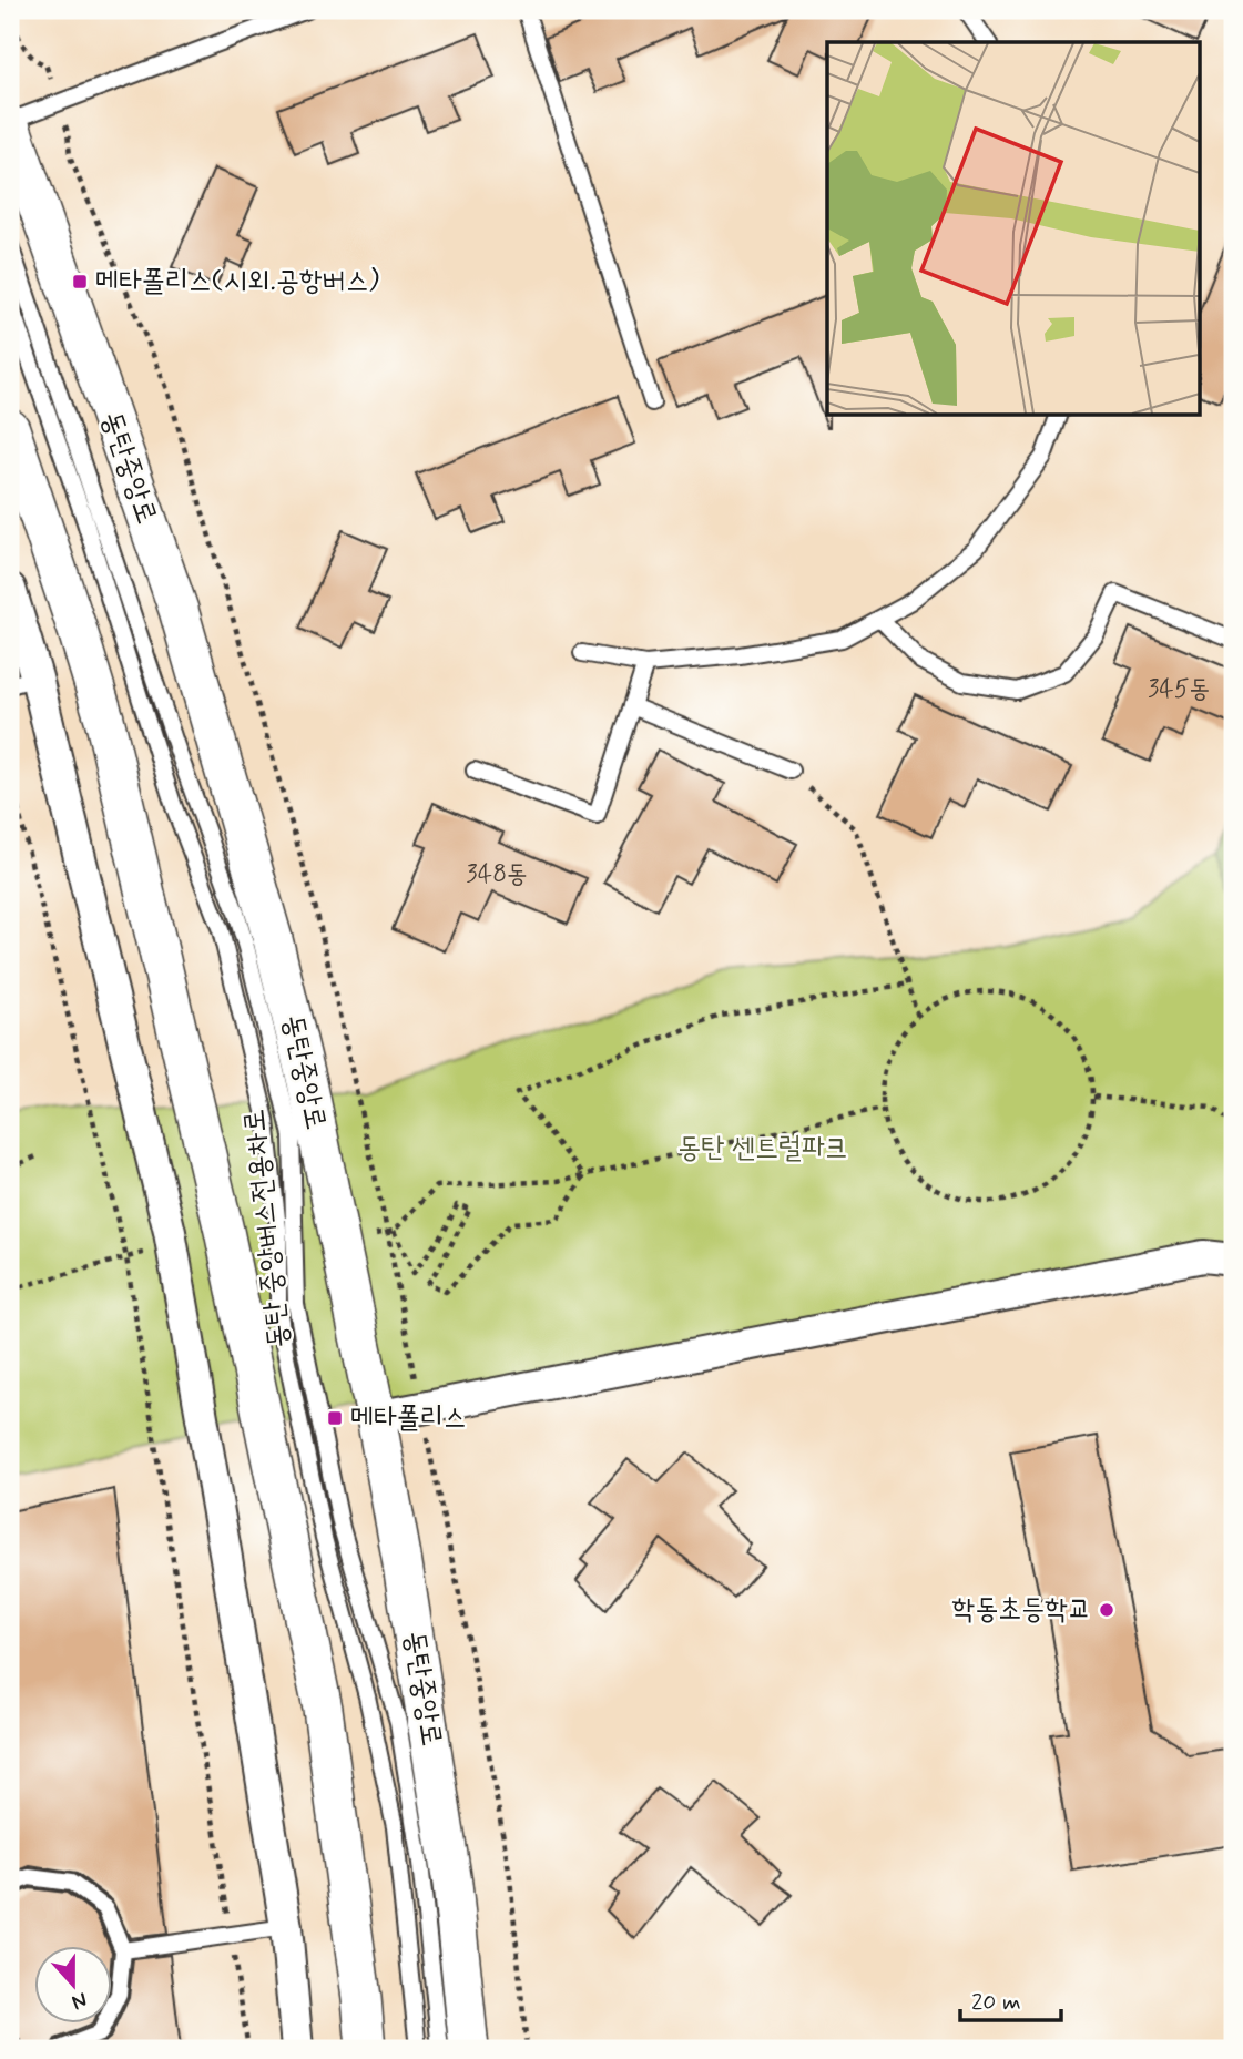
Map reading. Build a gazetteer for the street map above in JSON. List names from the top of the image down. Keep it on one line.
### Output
{"streets":{"street":["동탄중앙로"],"lane":["동탄 중앙버스전용차로"]},"parks":["동탄 센트럴파크"],"places":{"transit":["메타폴리스(시외.공항버스)","메타폴리스"],"other":["학동초등학교"]},"house_numbers":["345동","348동"],"scale_bar":"20 m","north":"bottom"}
